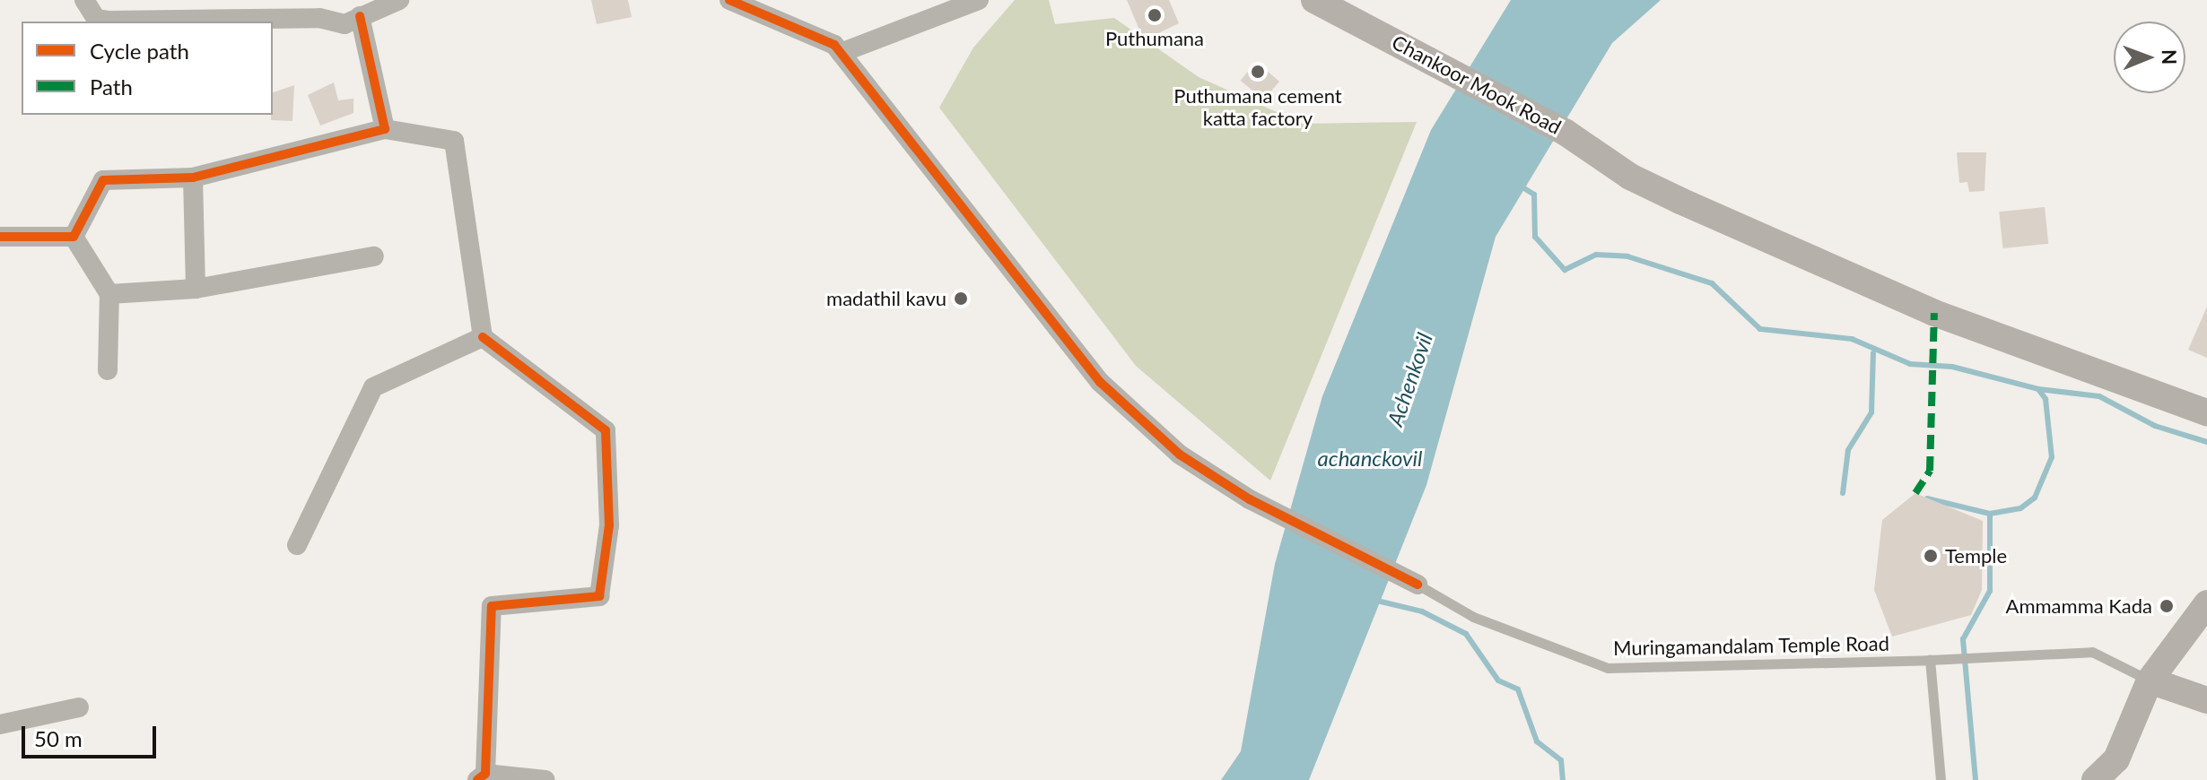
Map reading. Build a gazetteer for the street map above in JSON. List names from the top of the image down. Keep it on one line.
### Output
{"streets":{"main road":["Chankoor Mook Road"],"lane":["Muringamandalam Temple Road"]},"water":["Achenkovil","achanckovil"],"places":["Puthumana","Puthumana cement katta factory","madathil kavu","Temple","Ammamma Kada"],"legend":["Cycle path","Path"],"scale_bar":"50 m","north":"right"}
